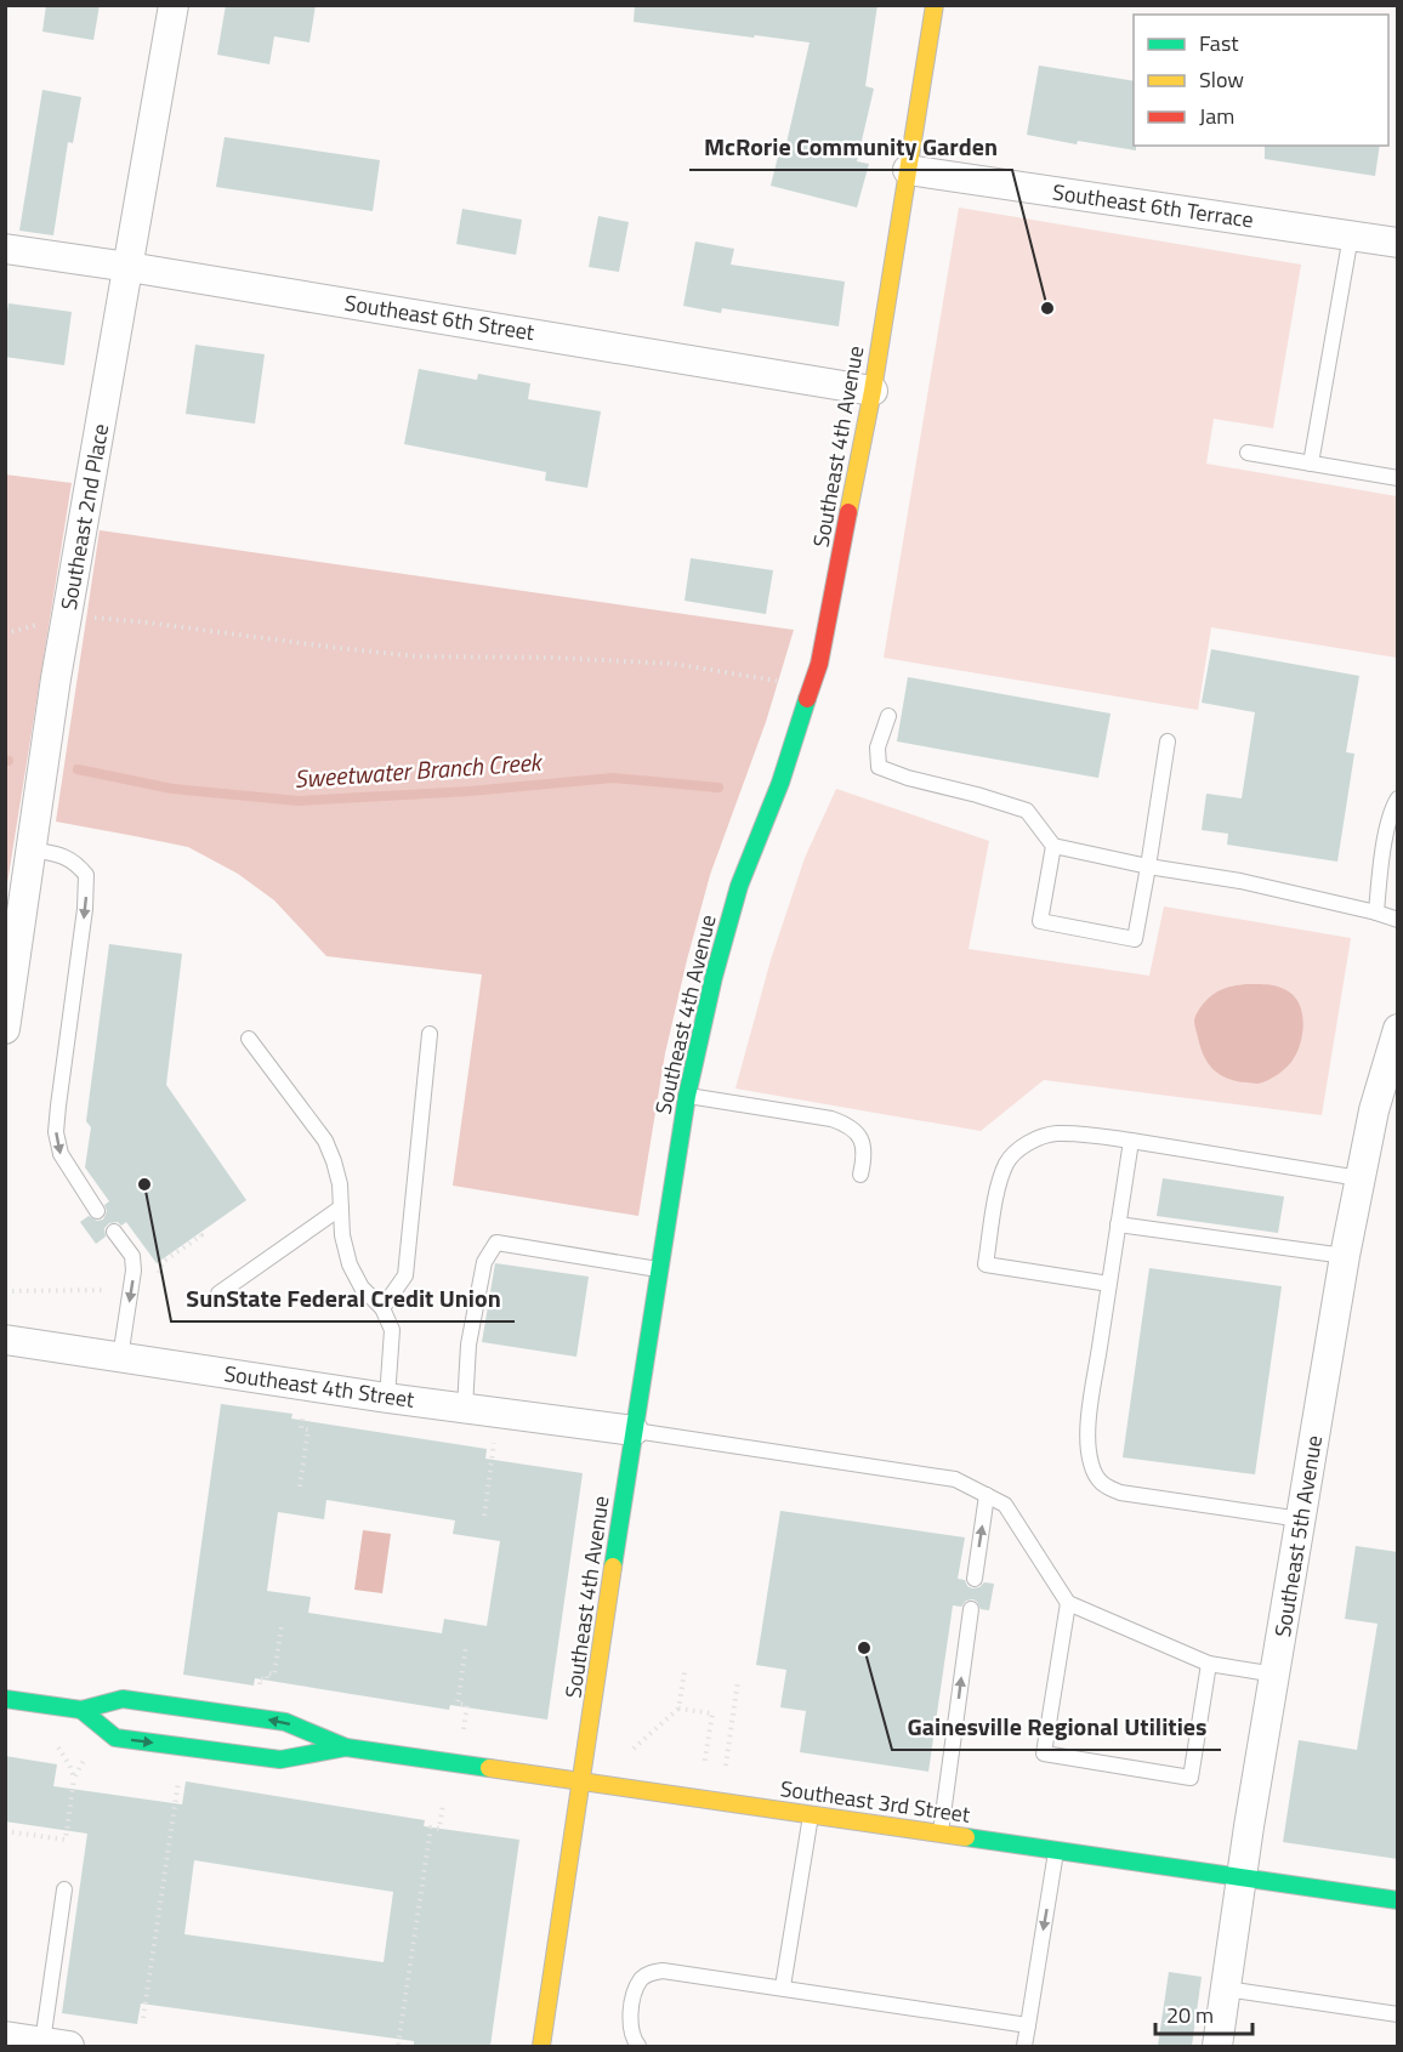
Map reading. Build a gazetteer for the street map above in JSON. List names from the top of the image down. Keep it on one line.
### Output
{"streets":{"street":["Southeast 6th Terrace","Southeast 6th Street","Southeast 4th Avenue","Southeast 2nd Place","Southeast 4th Street","Southeast 5th Avenue","Southeast 3rd Street"]},"crossings":[["Southeast 6th Terrace","Southeast 4th Avenue"],["Southeast 6th Street","Southeast 4th Avenue"],["Southeast 6th Street","Southeast 2nd Place"],["Southeast 4th Avenue","Southeast 4th Street"],["Southeast 4th Avenue","Southeast 3rd Street"],["Southeast 5th Avenue","Southeast 3rd Street"]],"water":["Sweetwater Branch Creek"],"places":["McRorie Community Garden","SunState Federal Credit Union","Gainesville Regional Utilities"],"legend":["Fast","Slow","Jam"],"scale_bar":"20 m"}
